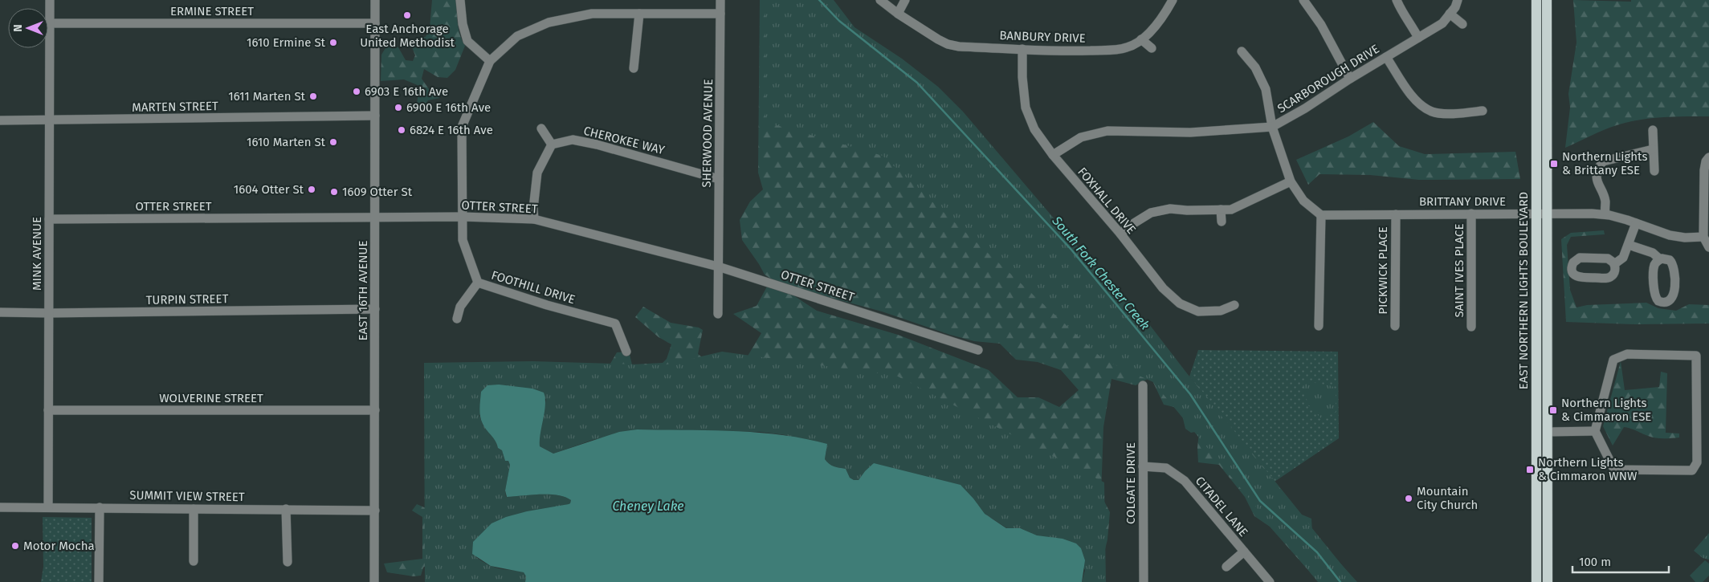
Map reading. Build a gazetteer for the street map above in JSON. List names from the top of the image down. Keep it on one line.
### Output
{"streets":{"main road":["EAST NORTHERN LIGHTS BOULEVARD"],"street":["ERMINE STREET","BANBURY DRIVE","SCARBOROUGH DRIVE","MARTEN STREET","SHERWOOD AVENUE","CHEROKEE WAY","FOXHALL DRIVE","BRITTANY DRIVE","OTTER STREET","MINK AVENUE","PICKWICK PLACE","SAINT IVES PLACE","FOOTHILL DRIVE","EAST 16TH AVENUE","TURPIN STREET","WOLVERINE STREET","COLGATE DRIVE","SUMMIT VIEW STREET","CITADEL LANE"]},"crossings":[["ERMINE STREET","MINK AVENUE"],["ERMINE STREET","EAST 16TH AVENUE"],["BANBURY DRIVE","FOXHALL DRIVE"],["SCARBOROUGH DRIVE","FOXHALL DRIVE"],["MARTEN STREET","MINK AVENUE"],["MARTEN STREET","EAST 16TH AVENUE"],["SHERWOOD AVENUE","CHEROKEE WAY"],["SHERWOOD AVENUE","OTTER STREET"],["SHERWOOD AVENUE","FOOTHILL DRIVE"],["BRITTANY DRIVE","PICKWICK PLACE"],["BRITTANY DRIVE","SAINT IVES PLACE"],["BRITTANY DRIVE","EAST NORTHERN LIGHTS BOULEVARD"],["OTTER STREET","MINK AVENUE"],["OTTER STREET","FOOTHILL DRIVE"],["OTTER STREET","EAST 16TH AVENUE"],["MINK AVENUE","TURPIN STREET"],["MINK AVENUE","WOLVERINE STREET"],["MINK AVENUE","SUMMIT VIEW STREET"],["EAST 16TH AVENUE","TURPIN STREET"],["EAST 16TH AVENUE","WOLVERINE STREET"],["EAST 16TH AVENUE","SUMMIT VIEW STREET"],["COLGATE DRIVE","CITADEL LANE"]],"water":["South Fork Chester Creek","Cheney Lake"],"places":{"other":["East Anchorage United Methodist","1610 Ermine St","6903 E 16th Ave","1611 Marten St","6900 E 16th Ave","6824 E 16th Ave","1610 Marten St","1604 Otter St","1609 Otter St","Mountain City Church","Motor Mocha"],"transit":["Northern Lights & Brittany ESE","Northern Lights & Cimmaron ESE","Northern Lights & Cimmaron WNW"]},"scale_bar":"100 m","north":"left"}
